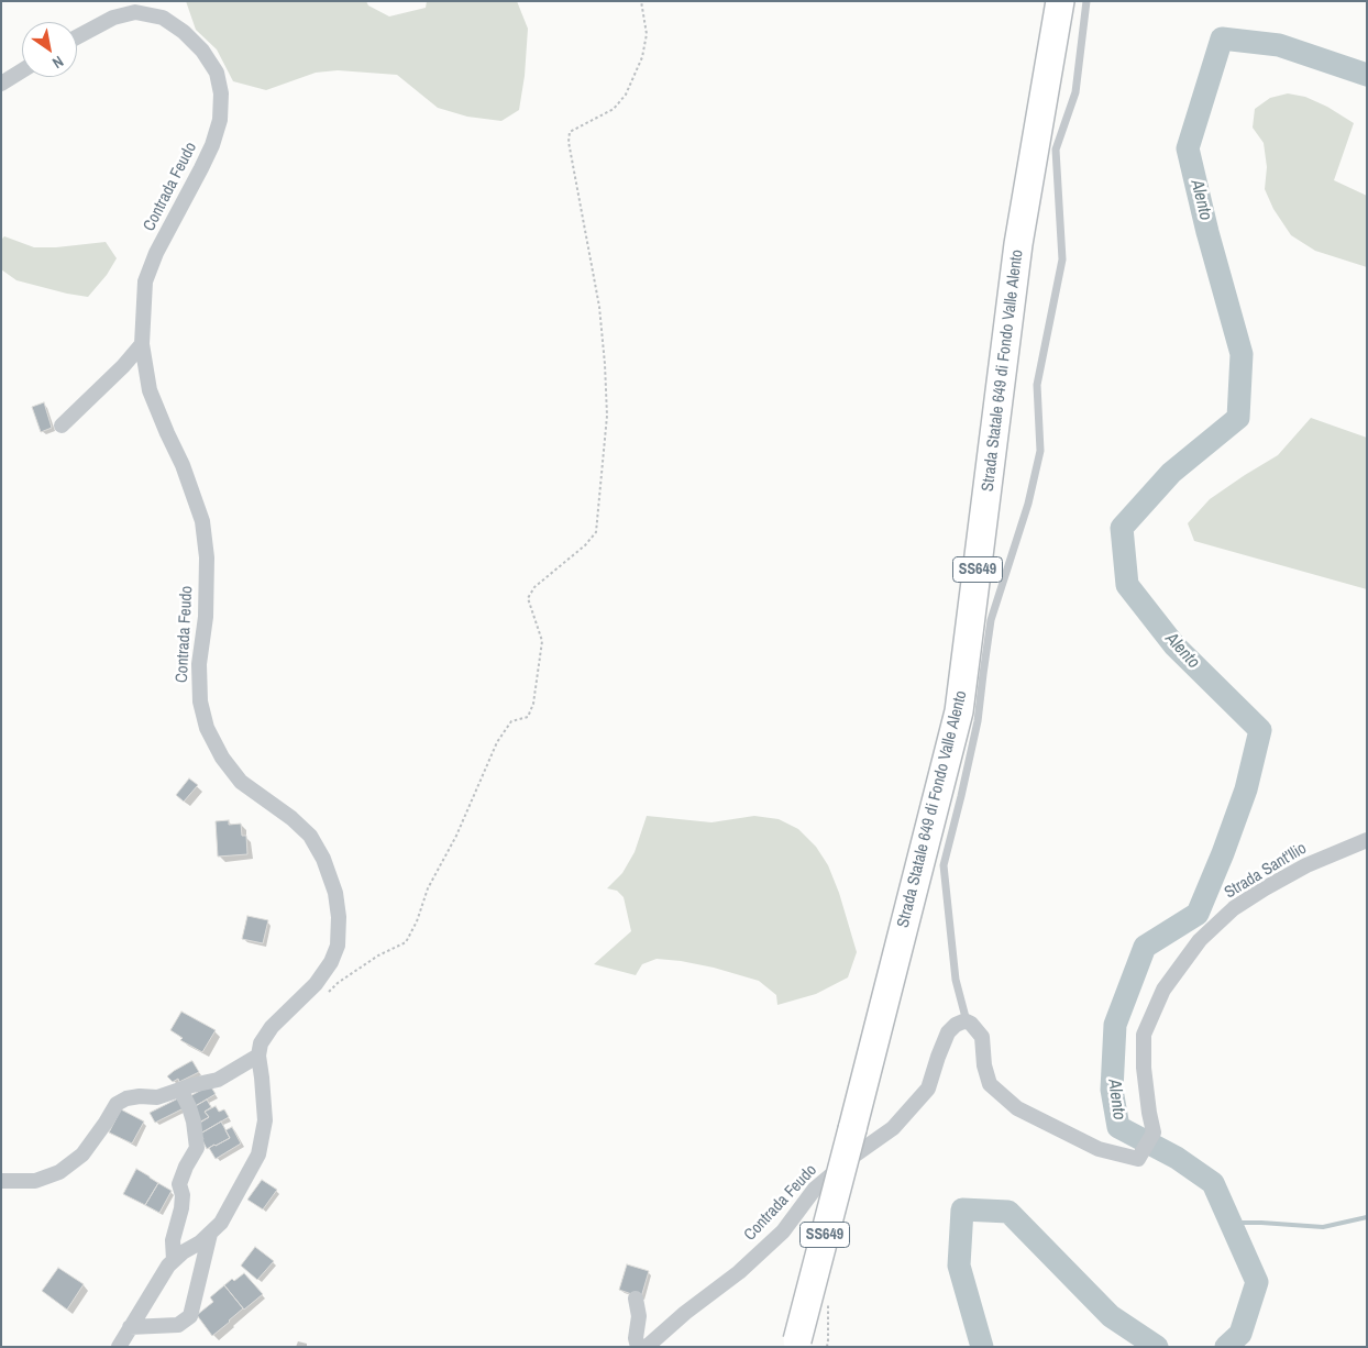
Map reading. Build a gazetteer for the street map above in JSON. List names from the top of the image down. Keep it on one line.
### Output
{"streets":{"highway":["Strada Statale 649 di Fondo Valle Alento","SS649"],"street":["Contrada Feudo","Strada Sant'Ilio"]},"crossings":[["Contrada Feudo","Strada Sant'Ilio"]],"water":["Alento"],"north":"bottom right"}
